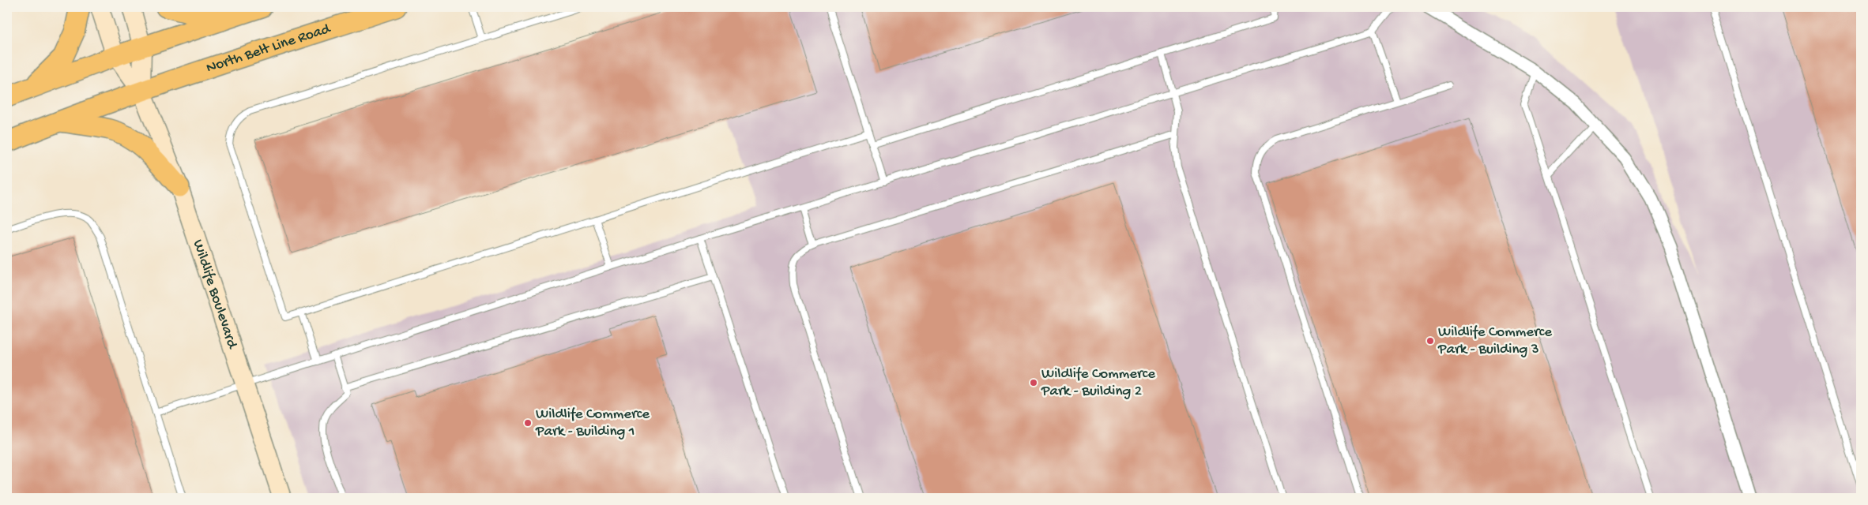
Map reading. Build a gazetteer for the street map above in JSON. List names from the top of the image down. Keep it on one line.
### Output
{"streets":{"main road":["North Belt Line Road"],"street":["Wildlife Boulevard"]},"crossings":[["North Belt Line Road","Wildlife Boulevard"]],"places":["Wildlife Commerce Park - Building 3","Wildlife Commerce Park - Building 2","Wildlife Commerce Park - Building 1"]}
